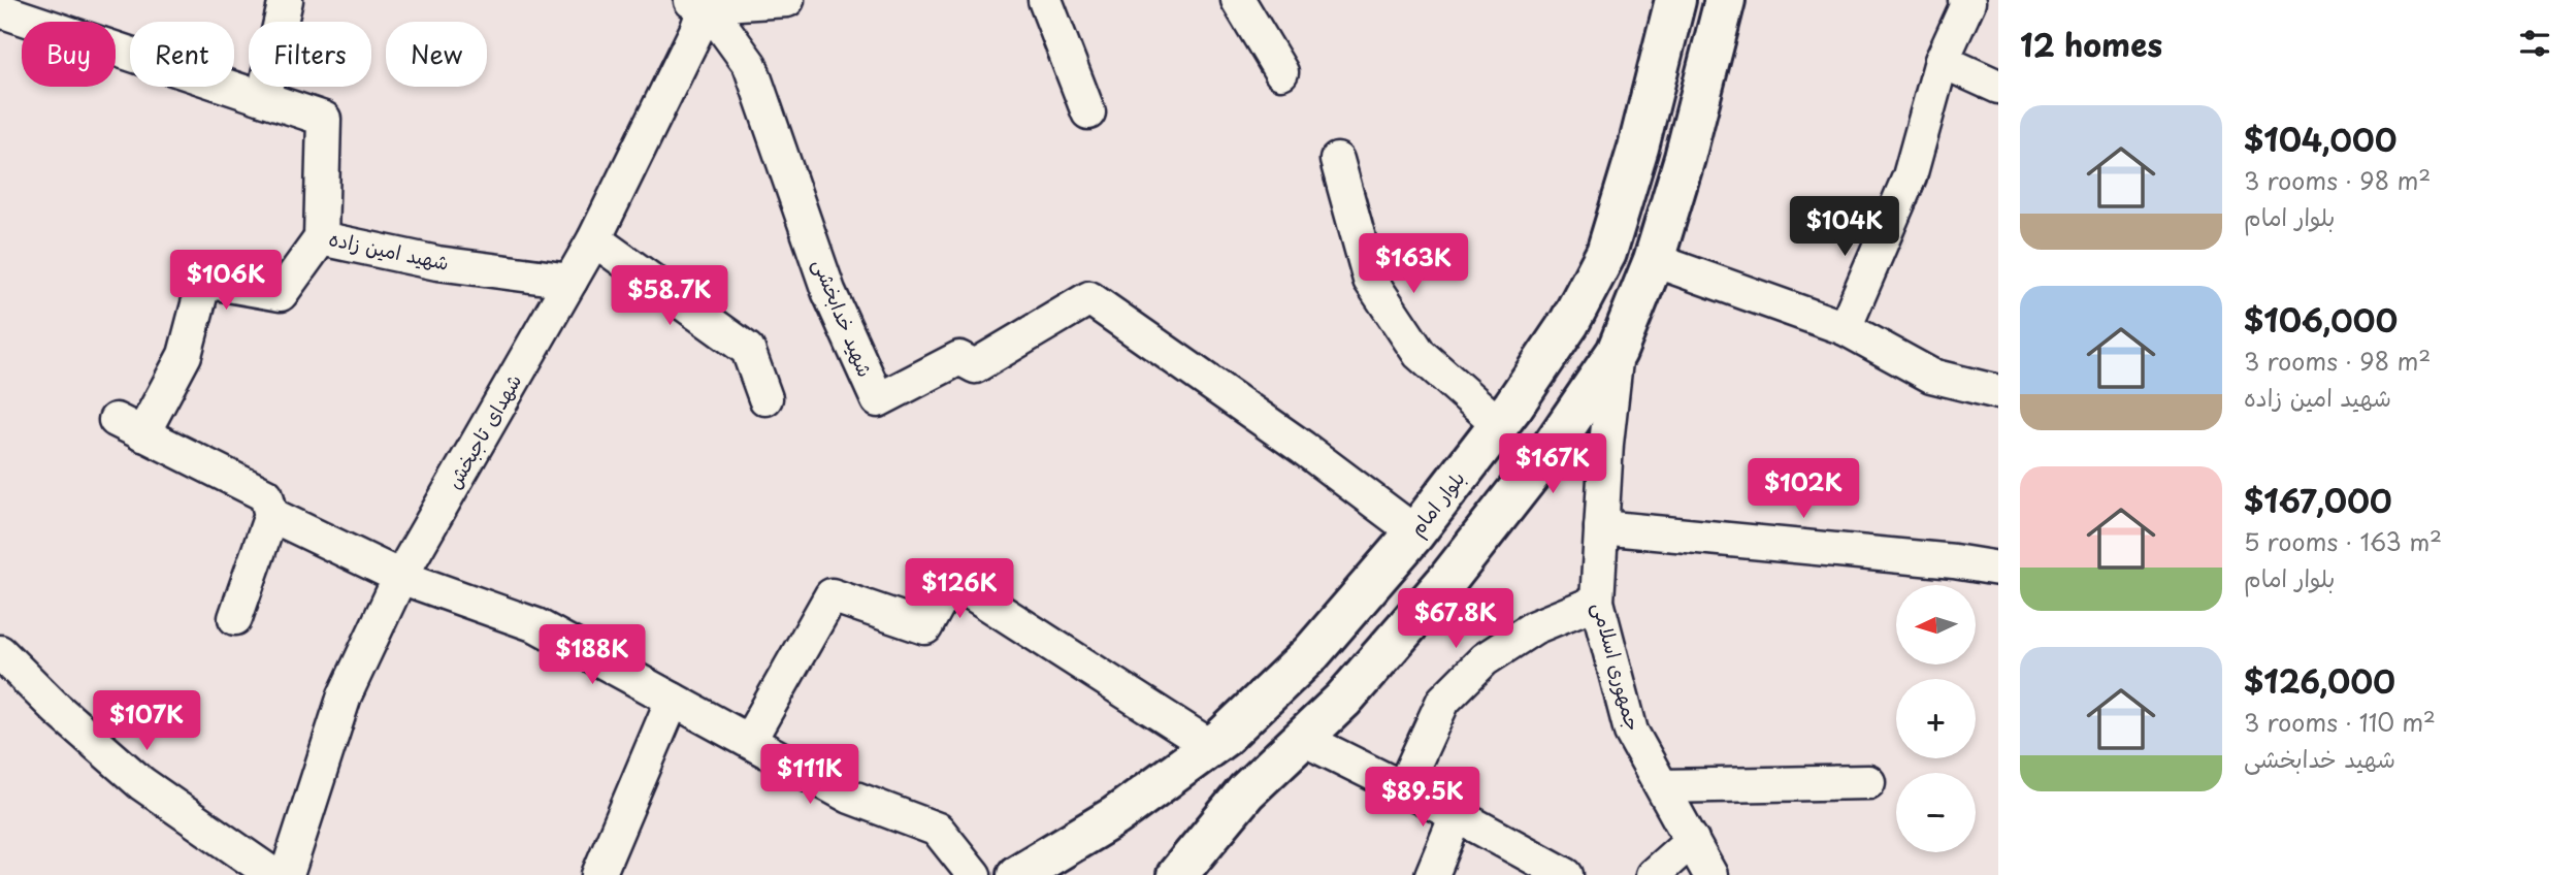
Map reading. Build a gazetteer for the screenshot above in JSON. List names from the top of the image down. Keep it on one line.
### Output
{"streets":{"street":["شهید امین زاده","شهید خدابخشی","شهدای تاجبخش","بلوار امام","جمهوری اسلامی"]},"crossings":[["شهید امین زاده","شهدای تاجبخش"],["شهید خدابخشی","شهدای تاجبخش"],["شهید خدابخشی","بلوار امام"]],"north":"left","page":{"heading":"12 homes","chip":["Buy","Rent","Filters","New"],"list":[{"name":"$104,000","note":"3 rooms · 98 m² · بلوار امام"},{"name":"$106,000","note":"3 rooms · 98 m² · شهید امین زاده"},{"name":"$167,000","note":"5 rooms · 163 m² · بلوار امام"},{"name":"$126,000","note":"3 rooms · 110 m² · شهید خدابخشی"}],"price":["$104K","$163K","$106K","$58.7K","$167K","$102K","$126K","$67.8K","$188K","$107K","$111K","$89.5K"],"map_buttons":["+","−"]}}
